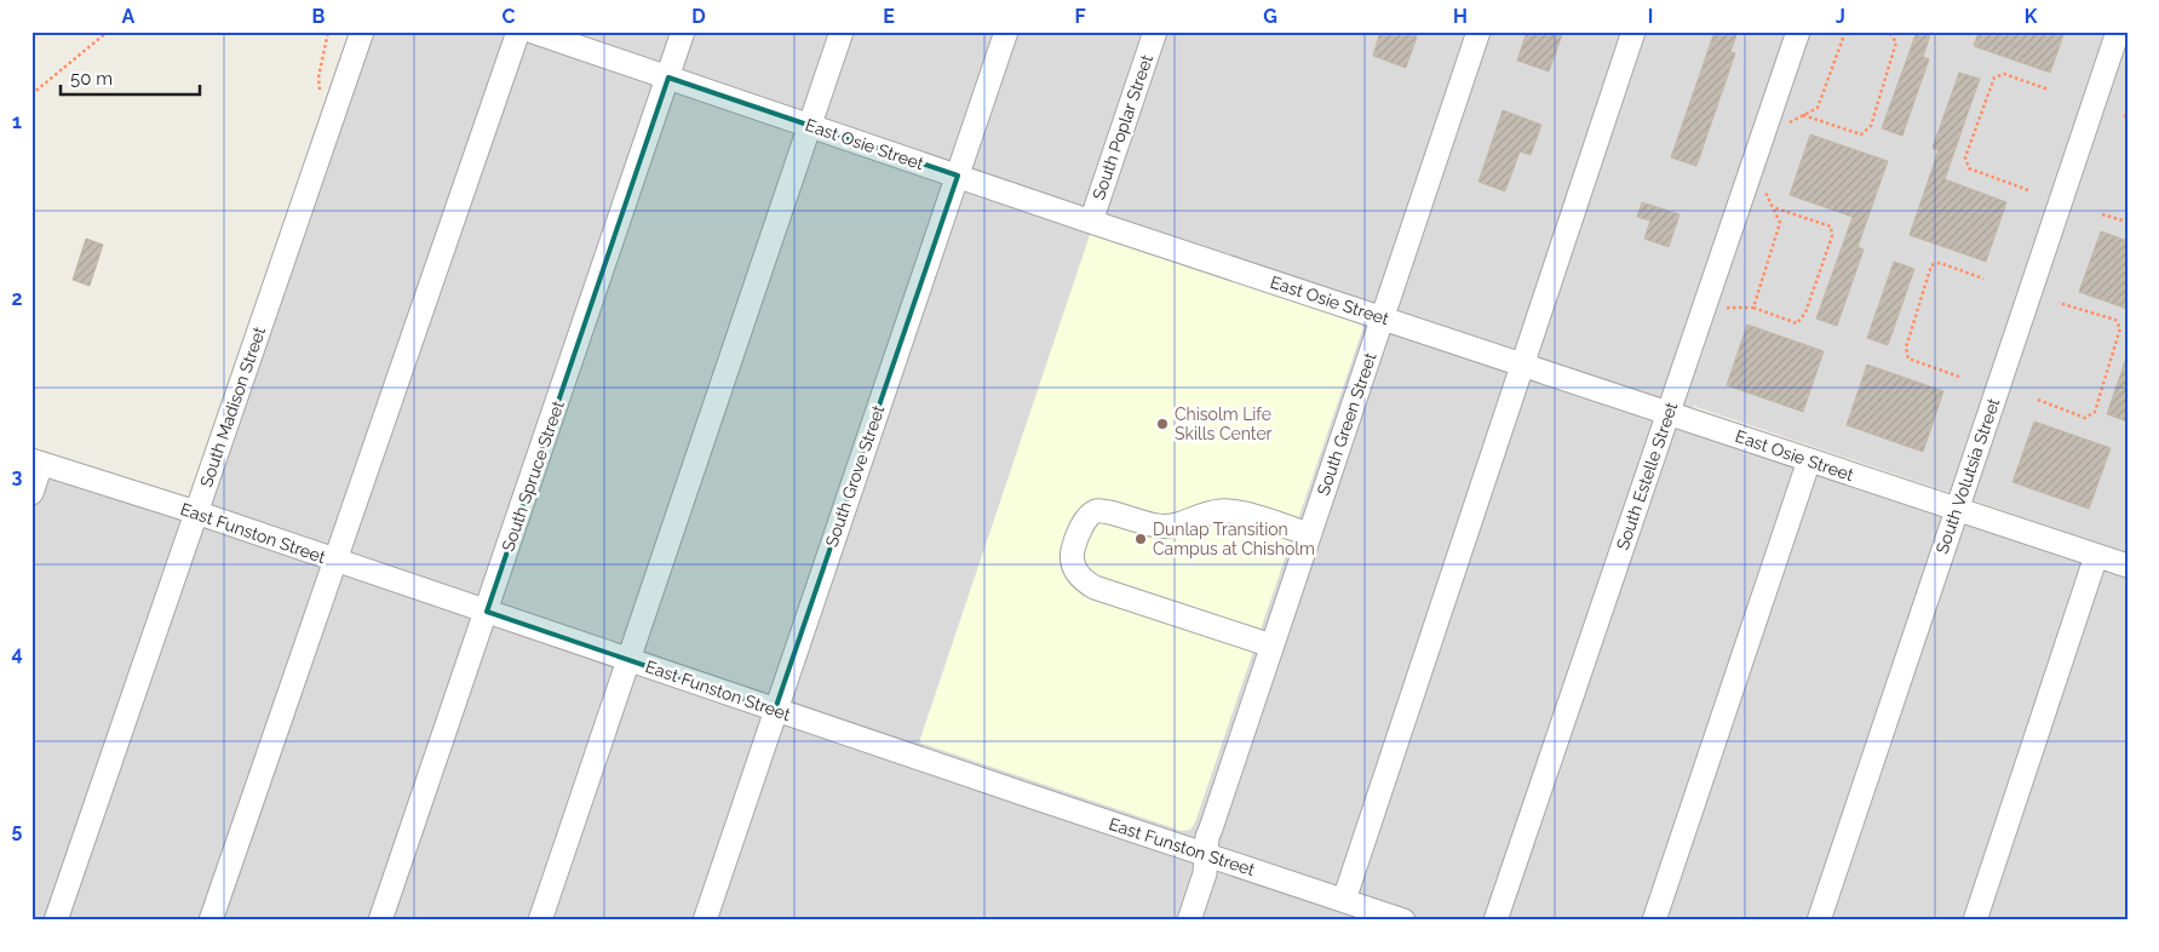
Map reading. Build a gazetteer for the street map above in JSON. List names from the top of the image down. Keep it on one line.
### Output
{"streets":{"street":["South Poplar Street","East Osie Street","South Madison Street","South Green Street","South Spruce Street","South Grove Street","South Estelle Street","South Volutsia Street","East Funston Street"]},"crossings":[["South Poplar Street","East Osie Street"],["East Osie Street","South Green Street"],["East Osie Street","South Spruce Street"],["East Osie Street","South Grove Street"],["East Osie Street","South Estelle Street"],["East Osie Street","South Volutsia Street"],["South Madison Street","East Funston Street"],["South Green Street","East Funston Street"],["South Spruce Street","East Funston Street"],["South Grove Street","East Funston Street"]],"places":["Chisolm Life Skills Center","Dunlap Transition Campus at Chisholm"],"scale_bar":"50 m","grid":{"columns":["A","B","C","D","E","F","G","H","I","J","K"],"rows":["1","2","3","4","5"]}}
